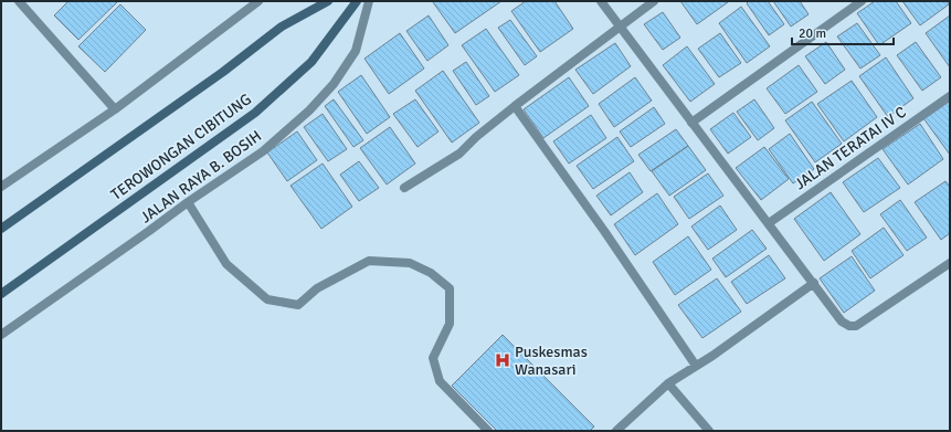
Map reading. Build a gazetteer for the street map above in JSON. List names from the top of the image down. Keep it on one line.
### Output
{"streets":{"main road":["TEROWONGAN CIBITUNG"],"street":["JALAN TERATAI IV C","JALAN RAYA B. BOSIH"]},"places":{"hospital":["Puskesmas Wanasari"]},"scale_bar":"20 m"}
